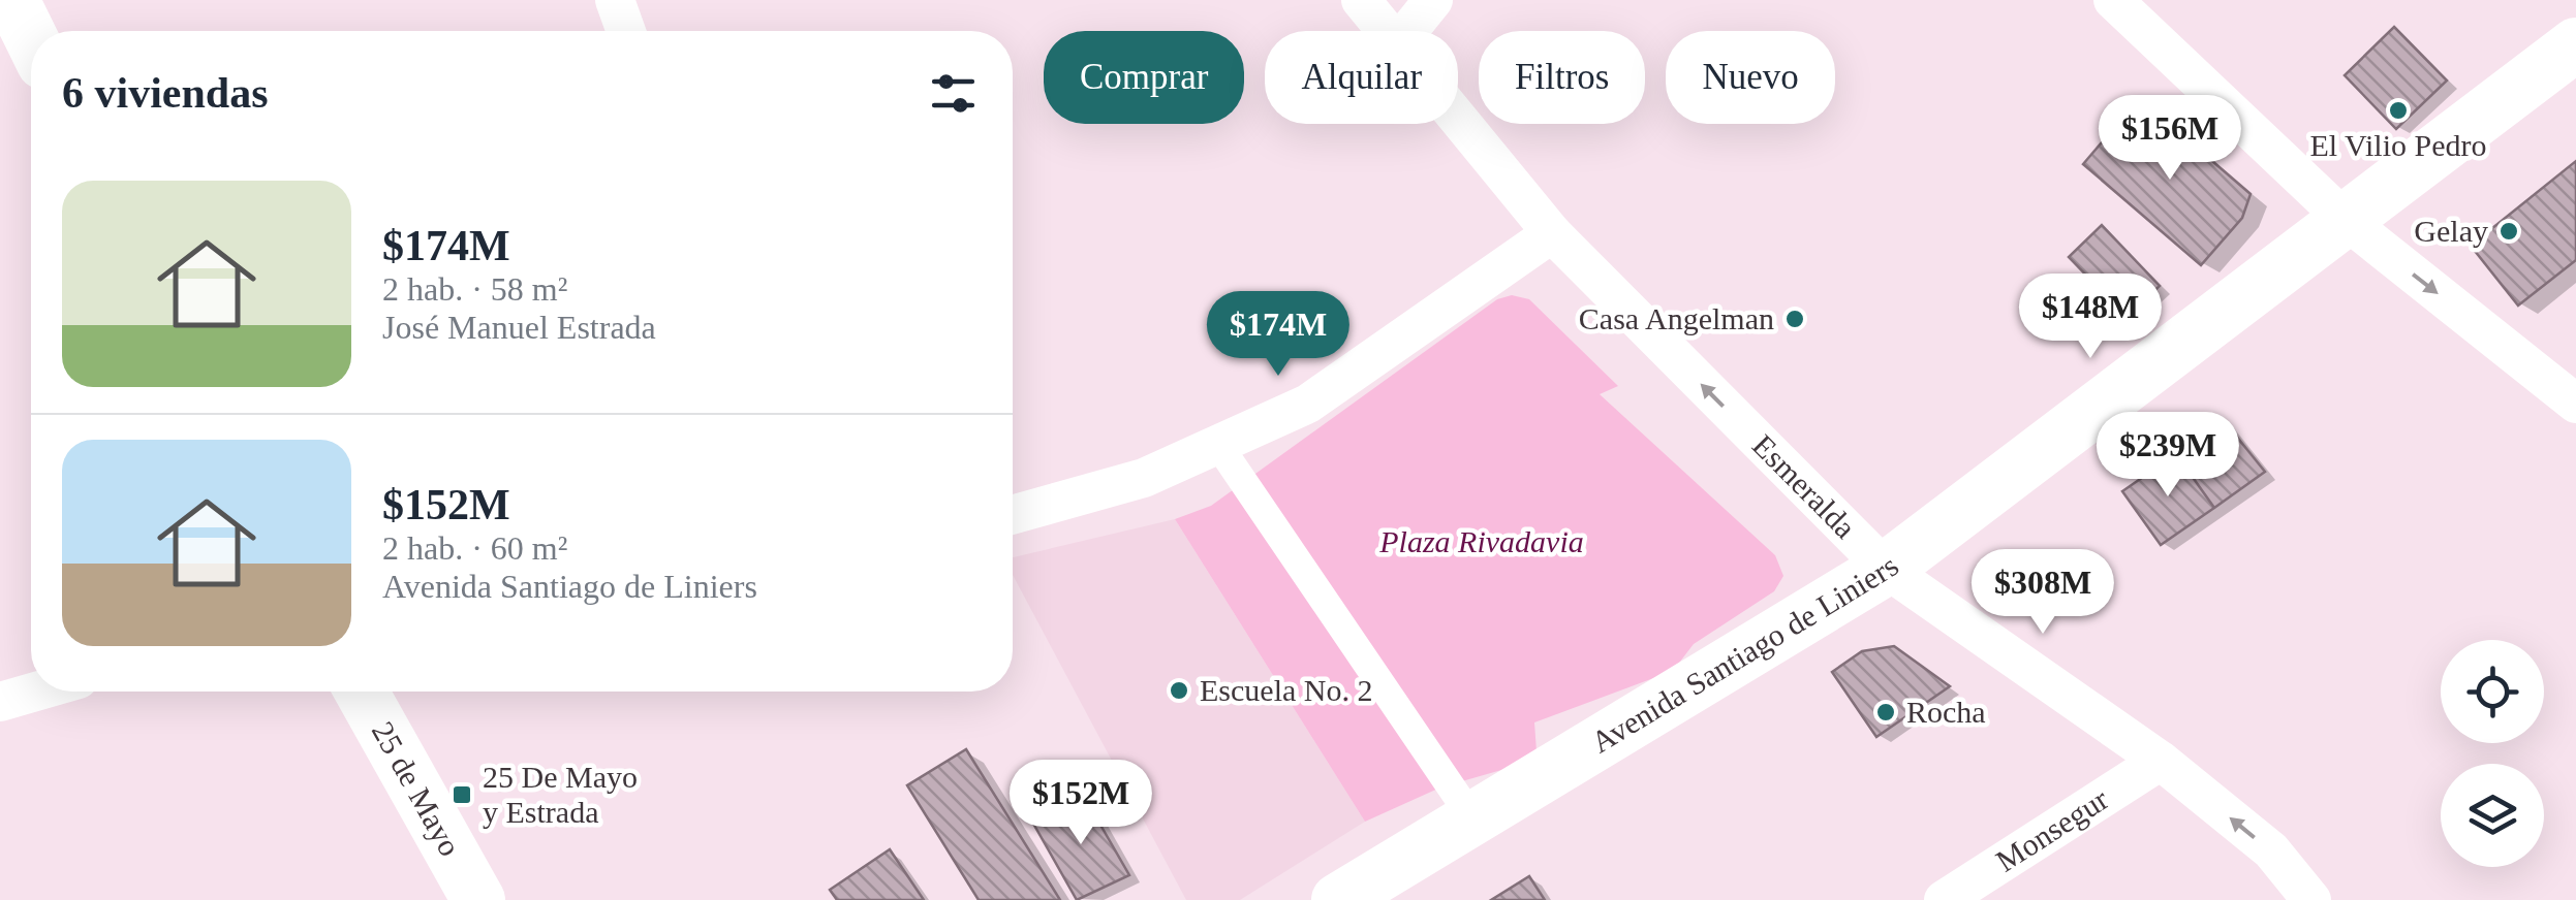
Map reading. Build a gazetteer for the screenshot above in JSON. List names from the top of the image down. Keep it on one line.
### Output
{"streets":{"main road":["Avenida Santiago de Liniers","25 de Mayo"],"street":["Esmeralda","Monsegur"]},"crossings":[["Esmeralda","Avenida Santiago de Liniers"],["Esmeralda","Monsegur"]],"one_way":["Esmeralda"],"parks":["Plaza Rivadavia"],"places":{"other":["El Vilio Pedro","Gelay","Casa Angelman","Escuela No. 2","Rocha"],"transit":["25 De Mayo y Estrada"]},"page":{"chip":["Comprar","Alquilar","Filtros","Nuevo"],"heading":"6 viviendas","price":["$156M","$148M","$174M","$239M","$308M","$152M"],"list":[{"name":"$174M","note":"2 hab. · 58 m² · José Manuel Estrada"},{"name":"$152M","note":"2 hab. · 60 m² · Avenida Santiago de Liniers"}]}}
